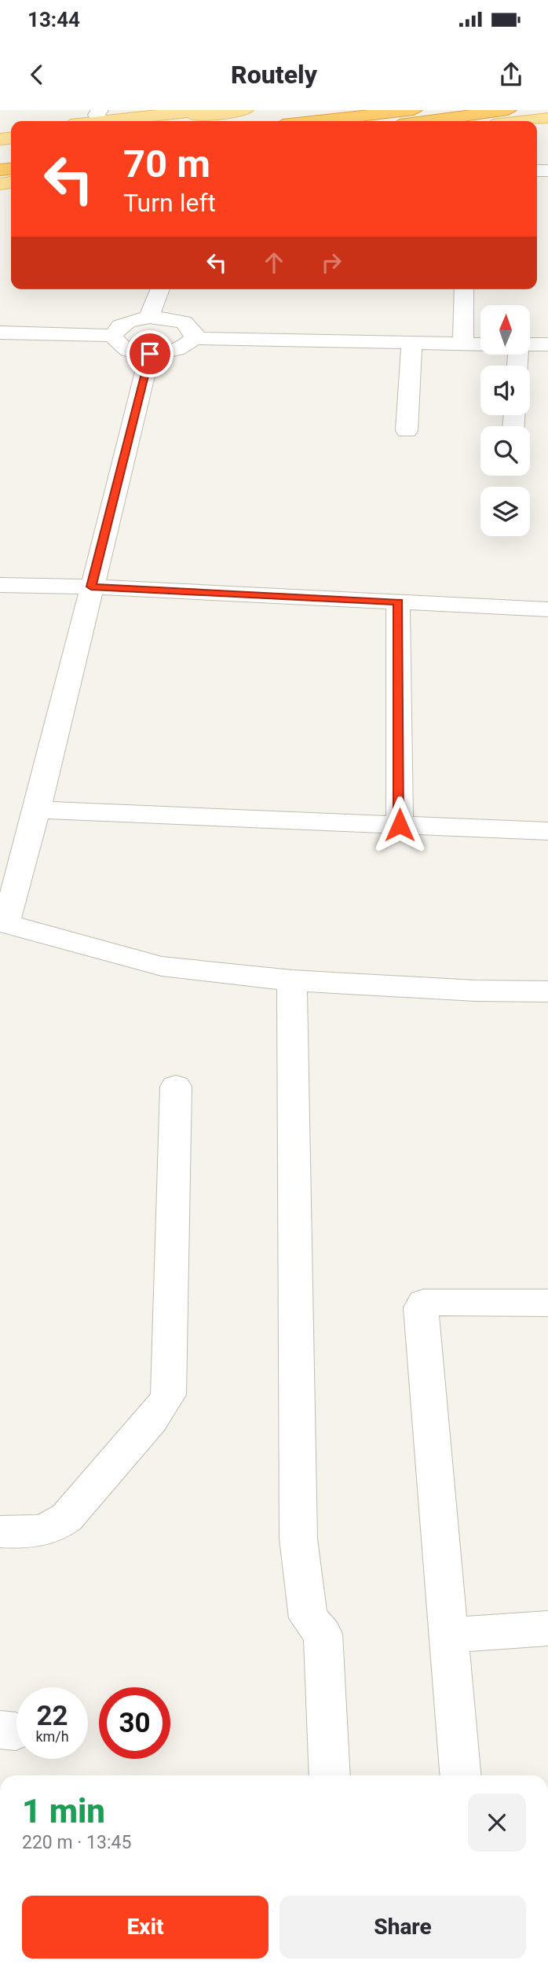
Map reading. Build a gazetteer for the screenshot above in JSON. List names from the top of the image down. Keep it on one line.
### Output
{"north":"top","page":{"status":"13:44","header":"Routely","turn":["70 m","Turn left"],"speed":"22 km/h","limit":"30","heading":["1 min","220 m · 13:45"],"buttons":["Exit","Share"]}}
